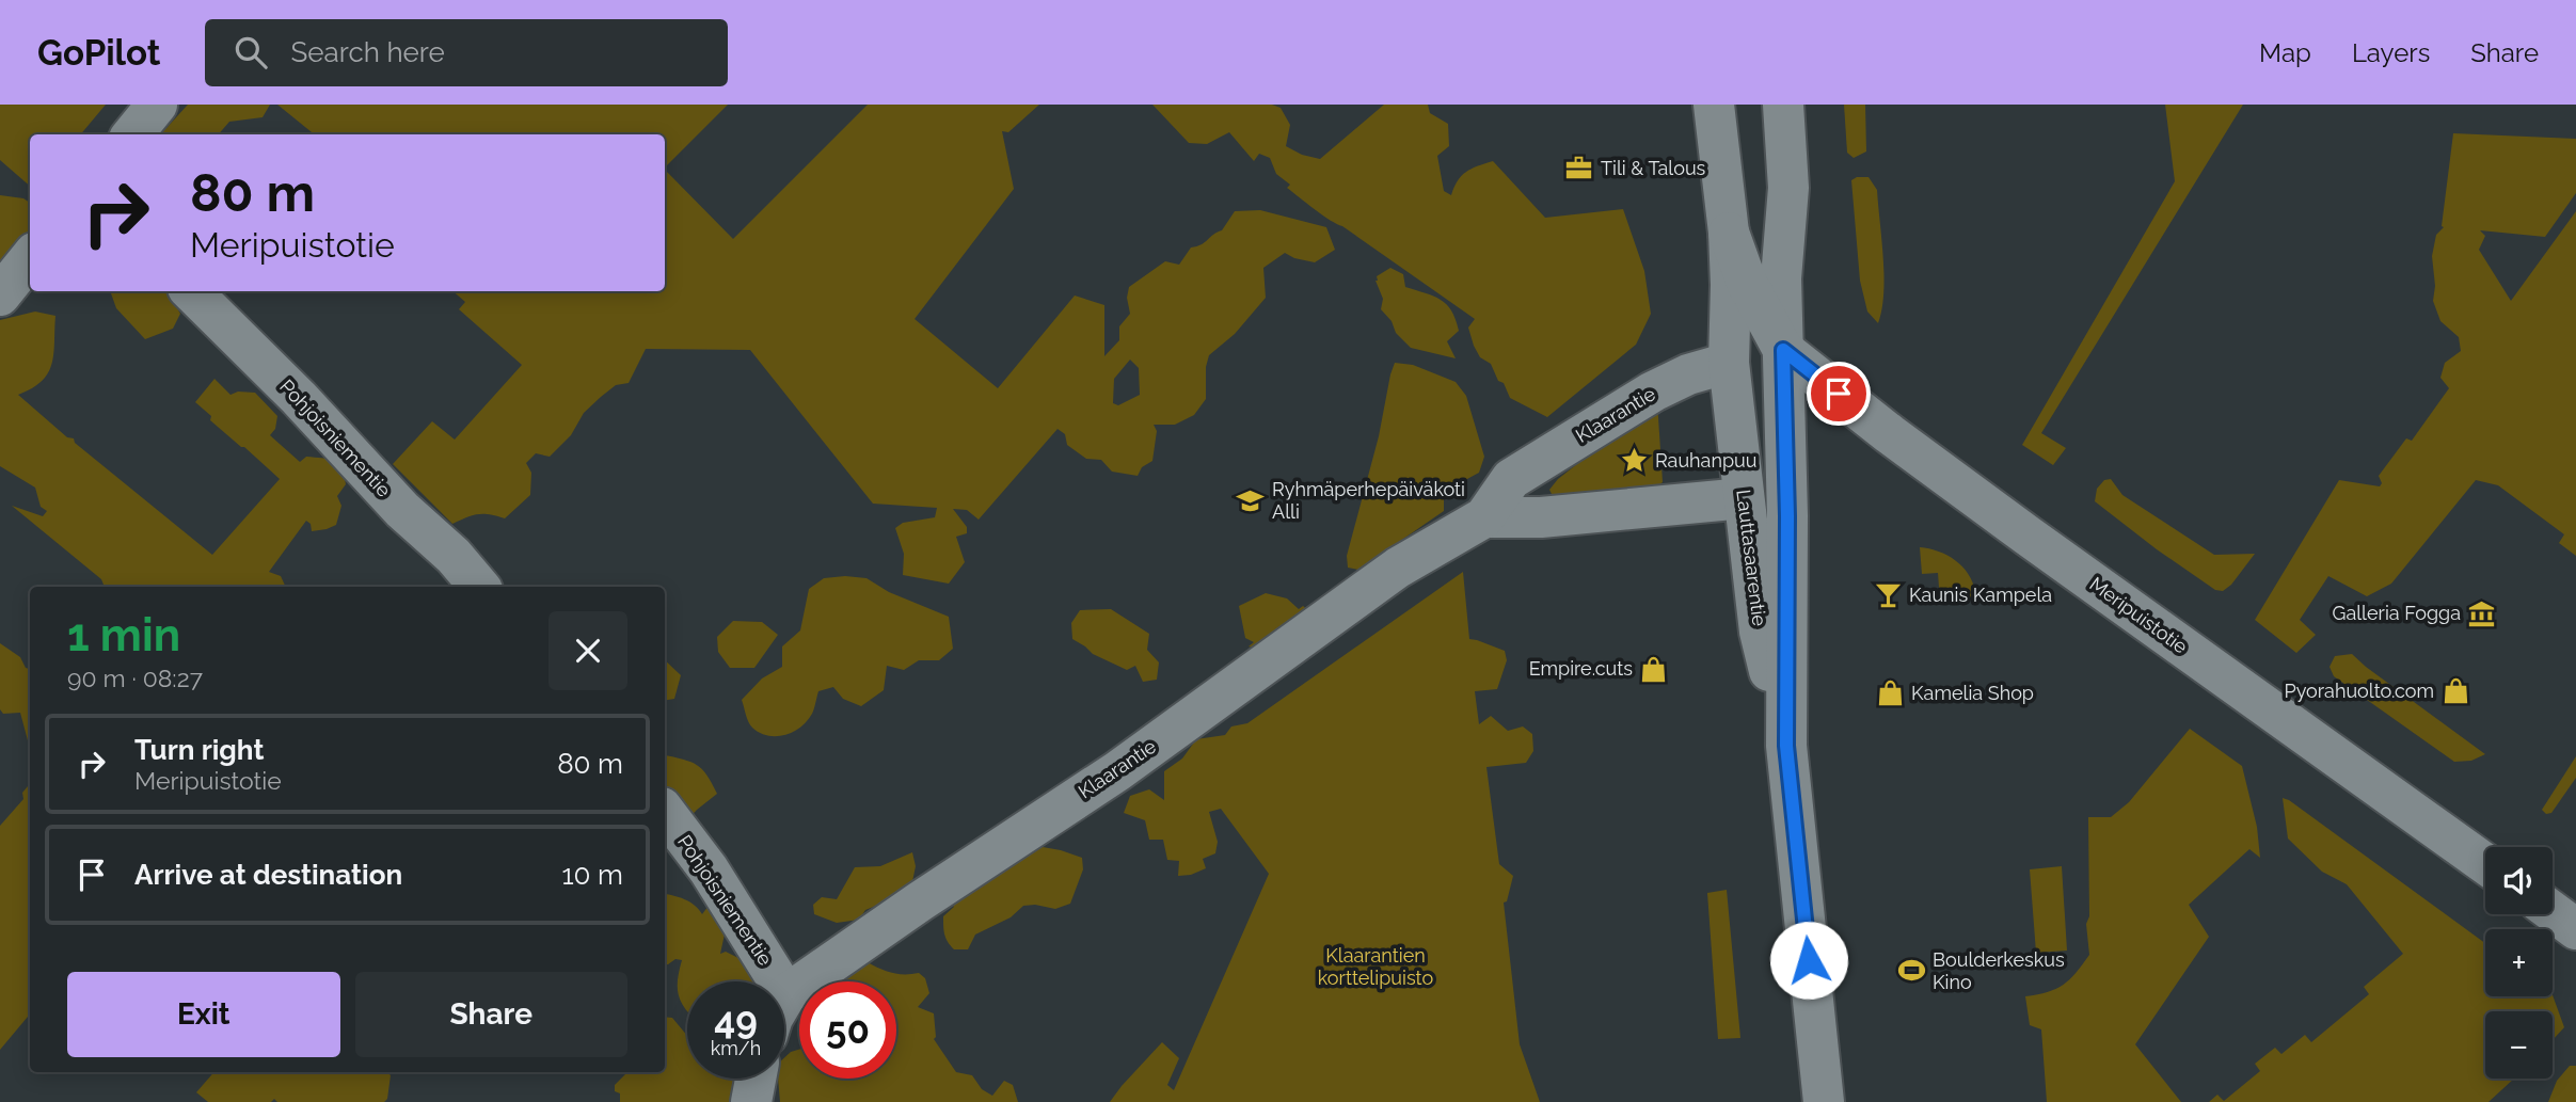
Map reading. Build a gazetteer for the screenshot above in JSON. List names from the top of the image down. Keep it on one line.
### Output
{"streets":{"main road":["Klaarantie","Pohjoisniementie","Lauttasaarentie","Meripuistotie"]},"crossings":[["Klaarantie","Pohjoisniementie"],["Klaarantie","Lauttasaarentie"],["Lauttasaarentie","Meripuistotie"]],"parks":["Klaarantien korttelipuisto"],"places":{"office":["Tili & Talous"],"place":["Rauhanpuu"],"school or university":["Ryhmäperhepäiväkoti Alli"],"bar":["Kaunis Kampela"],"museum":["Galleria Fogga"],"shop":["Empire.cuts","Pyorahuolto.com","Kamelia Shop"],"sports":["Boulderkeskus Kino"]},"page":{"header":"GoPilot","search":"Search here","nav":["Map","Layers","Share"],"turn":["80 m","Meripuistotie"],"heading":["1 min","90 m · 08:27"],"list":[{"name":"Turn right","note":"Meripuistotie","value":"80 m"},{"name":"Arrive at destination","value":"10 m"}],"map_buttons":["+","−"],"buttons":["Exit","Share"],"speed":"49 km/h","limit":"50"}}
